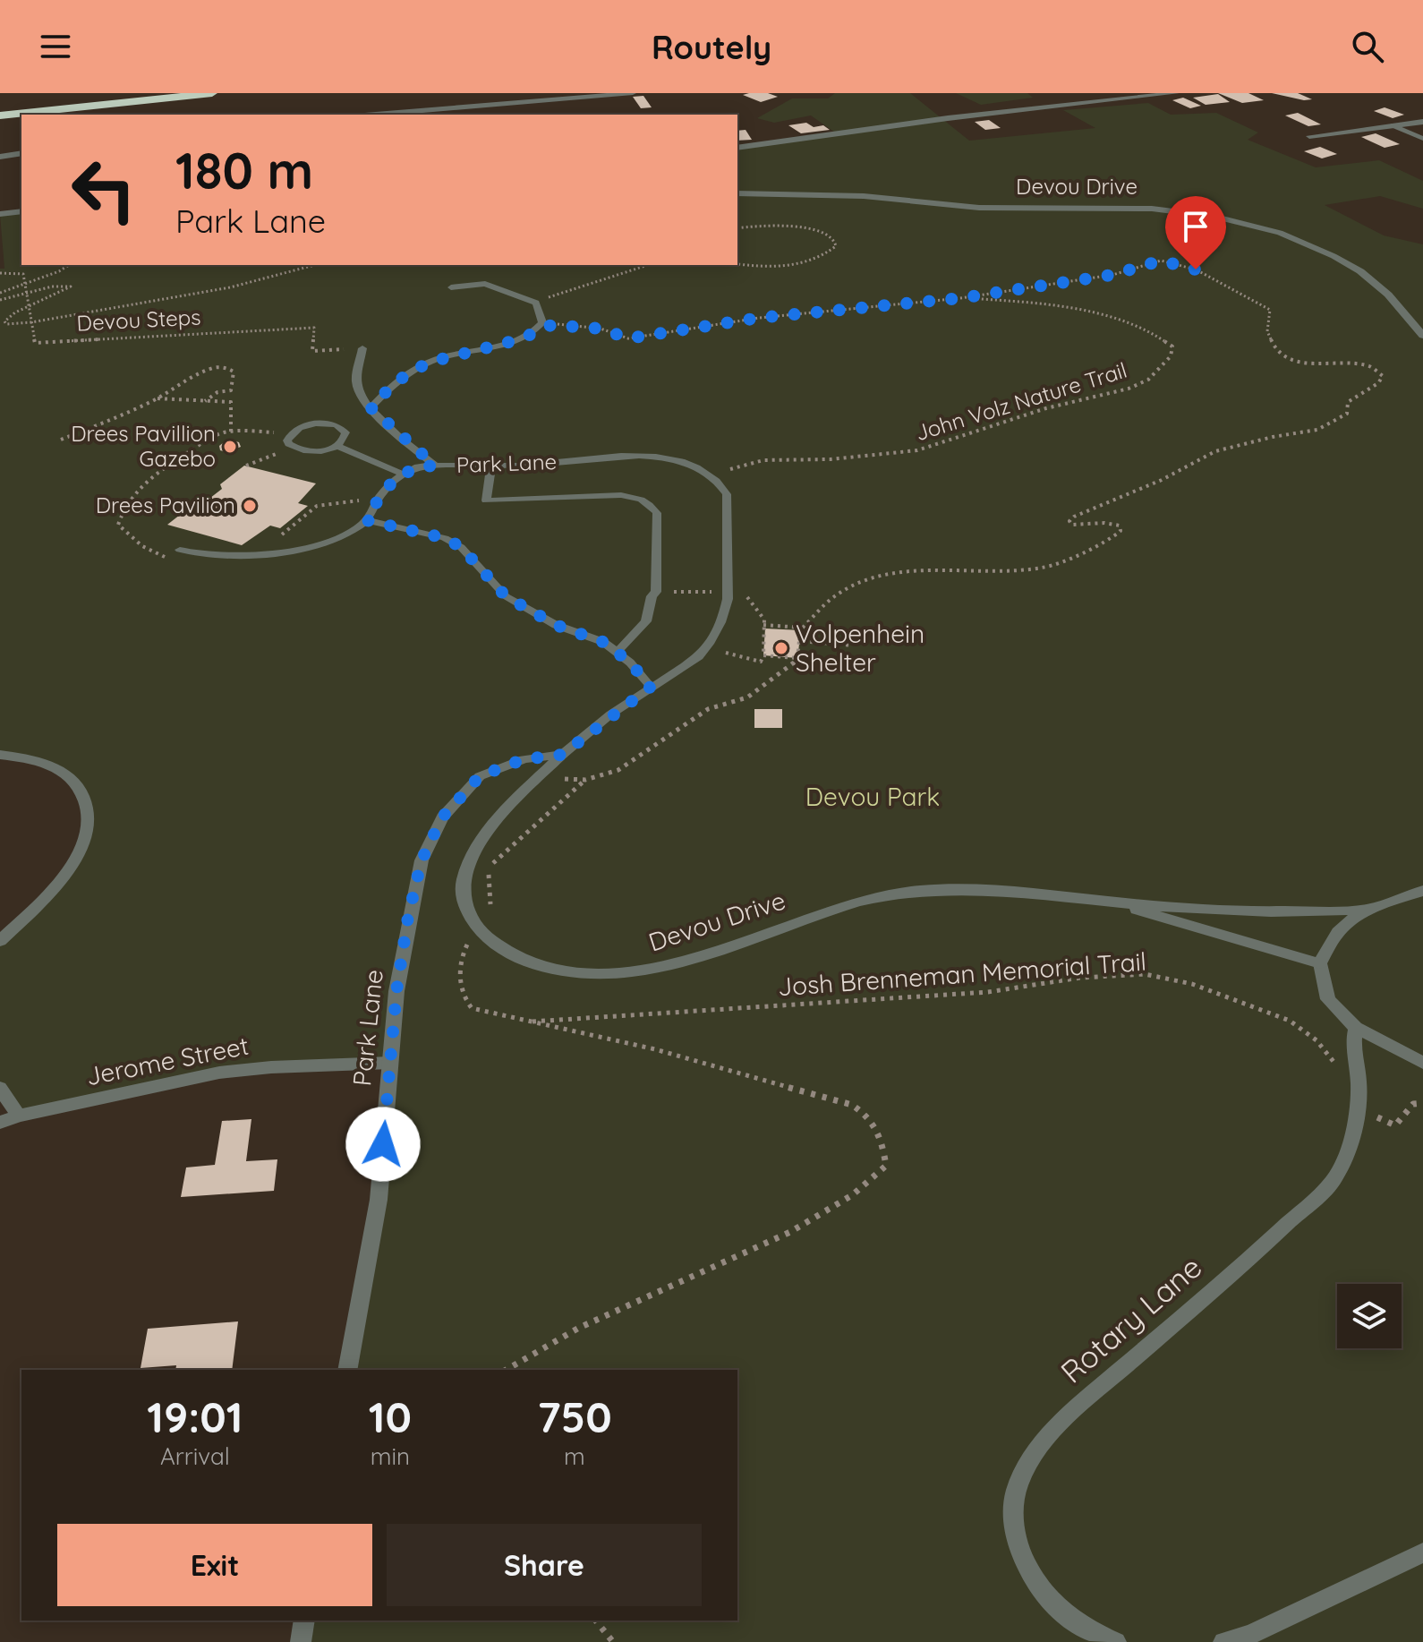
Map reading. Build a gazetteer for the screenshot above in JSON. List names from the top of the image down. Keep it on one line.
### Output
{"streets":{"street":["Devou Drive","Park Lane","Jerome Street","Rotary Lane"],"path":["Devou Steps","John Volz Nature Trail","Josh Brenneman Memorial Trail"]},"crossings":[["Devou Drive","Park Lane"],["Park Lane","Jerome Street"],["Josh Brenneman Memorial Trail","Rotary Lane"]],"parks":["Devou Park"],"places":["Drees Pavillion Gazebo","Drees Pavilion","Volpenhein Shelter"],"page":{"header":"Routely","turn":["180 m","Park Lane"],"eta":["19:01","Arrival","10","min","750","m"],"buttons":["Exit","Share"]}}
